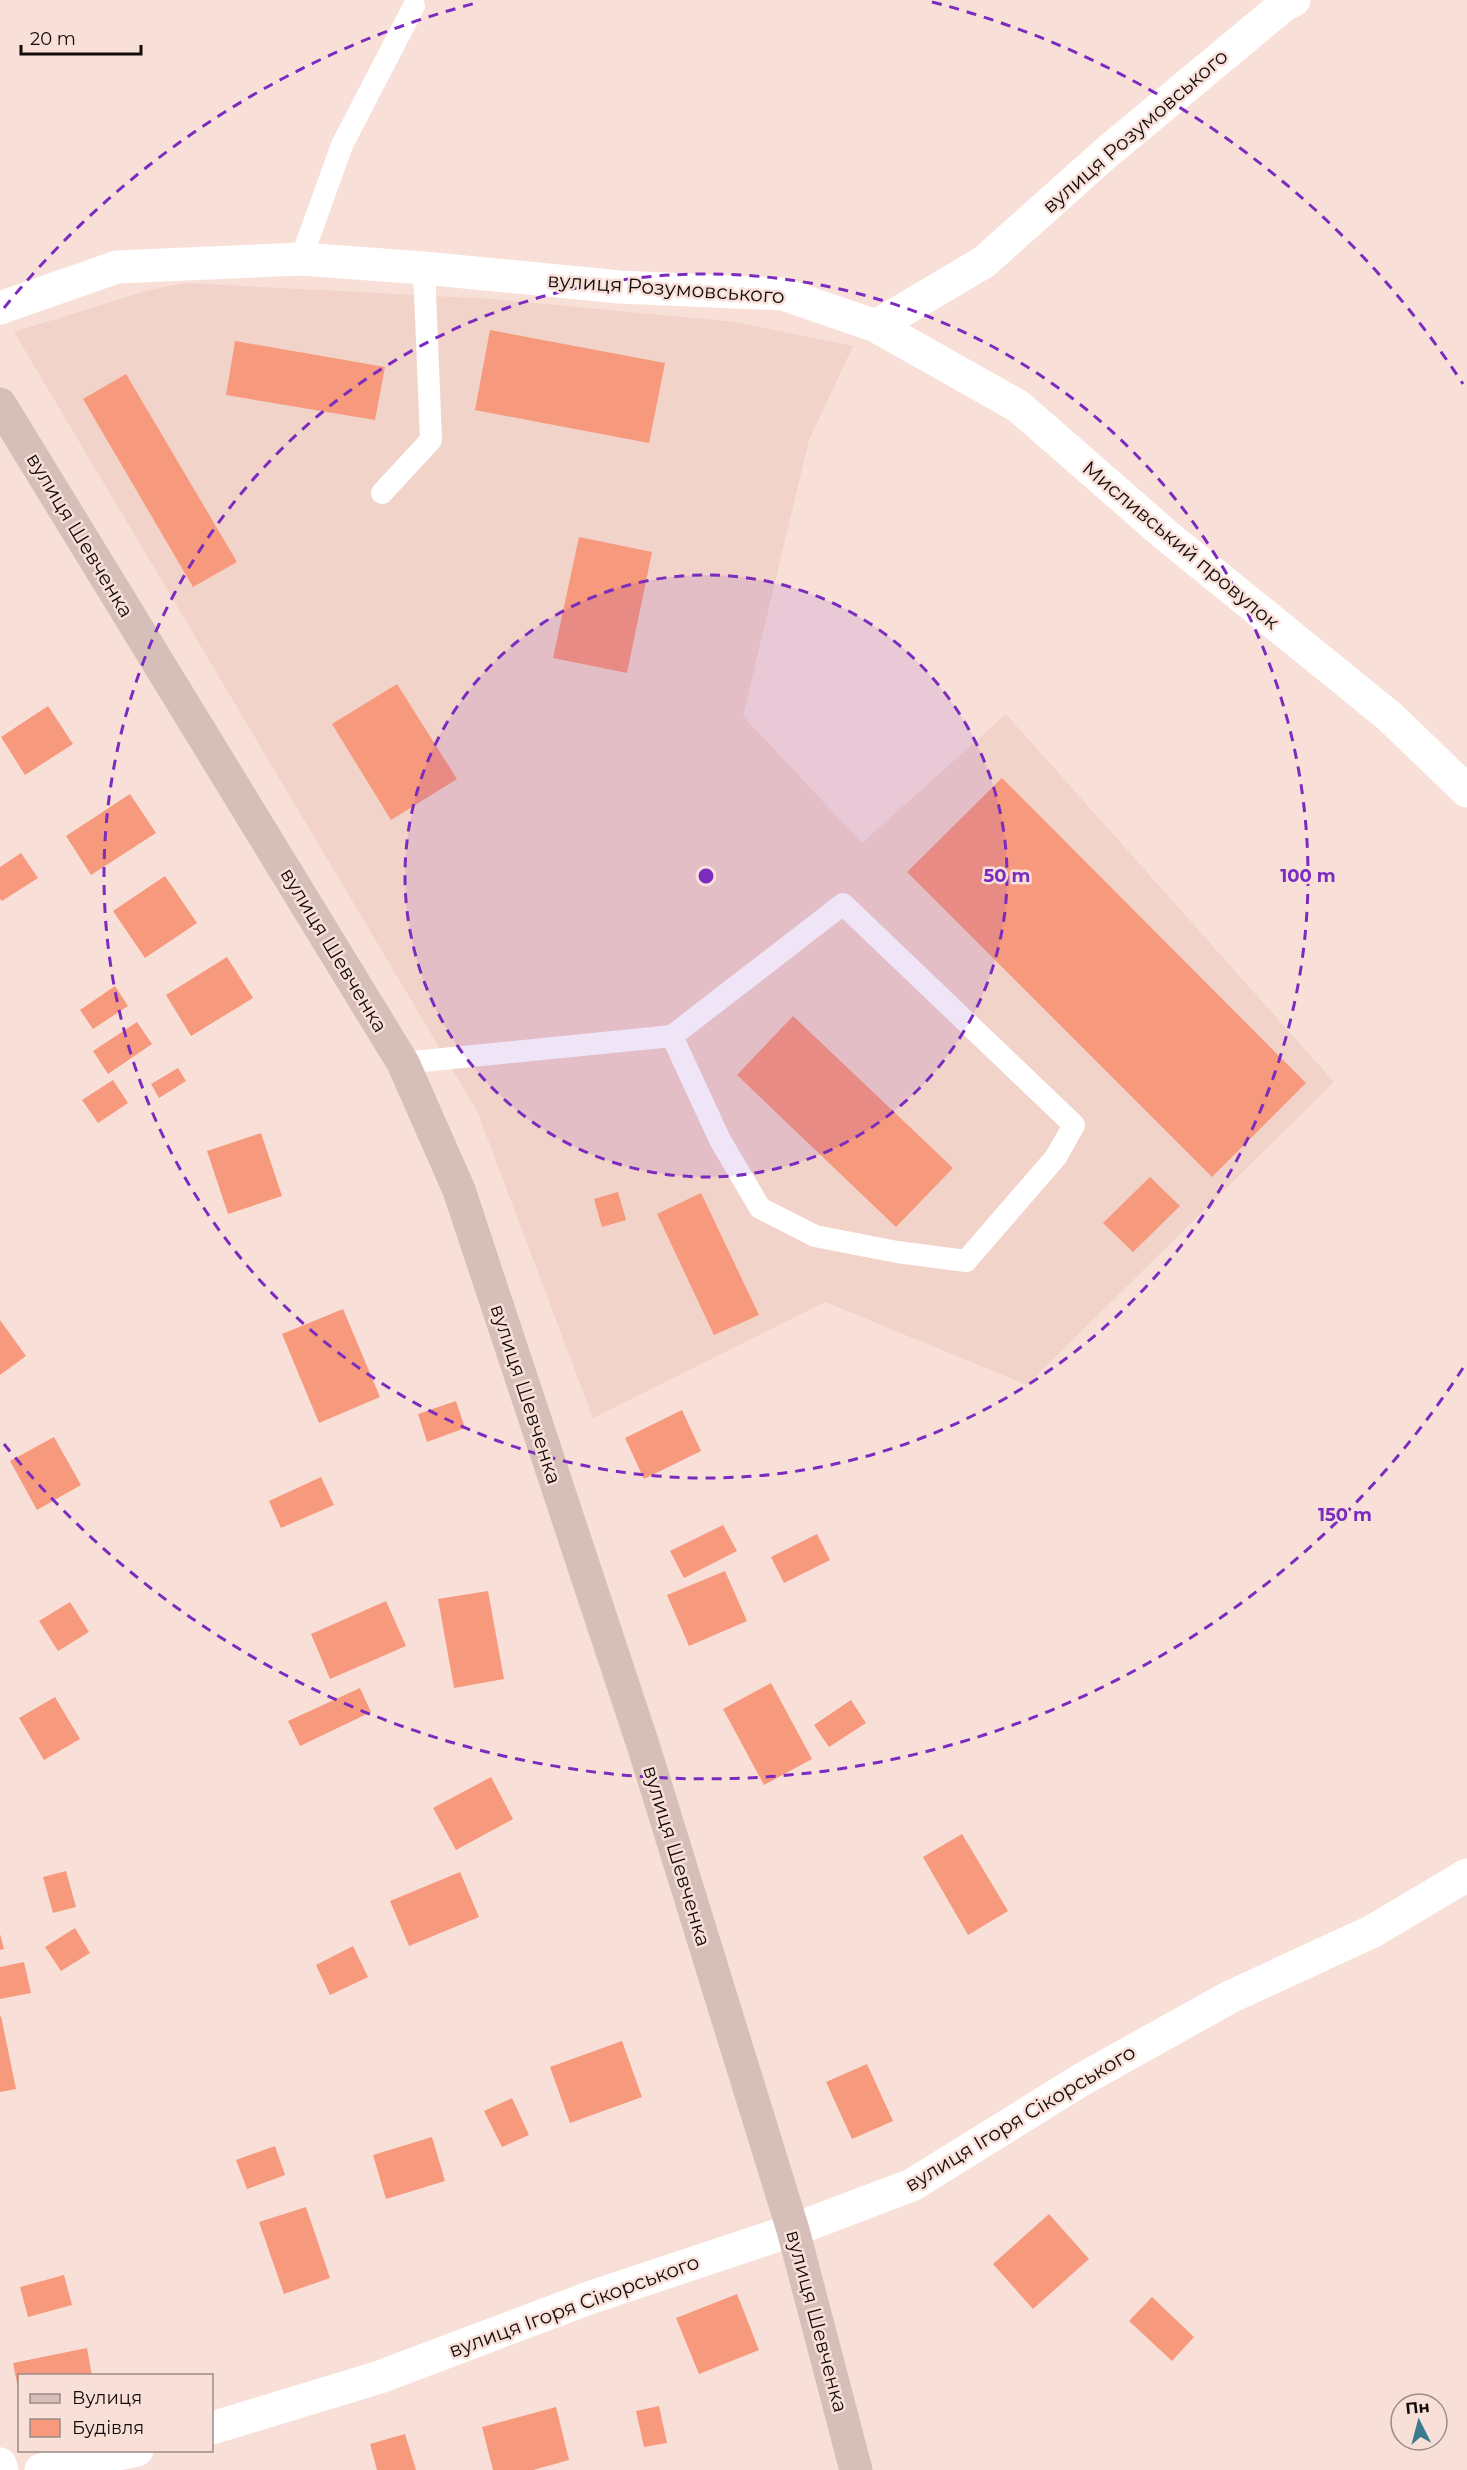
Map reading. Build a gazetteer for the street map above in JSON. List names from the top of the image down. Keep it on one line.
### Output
{"streets":{"street":["вулиця Розумовського","вулиця Шевченка","Мисливський провулок","вулиця Ігоря Сікорського"]},"crossings":[["вулиця Розумовського","Мисливський провулок"],["вулиця Шевченка","вулиця Ігоря Сікорського"]],"legend":["Вулиця","Будівля"],"scale_bar":"20 m","north":"top","rings":["50 m","100 m","150 m"]}
